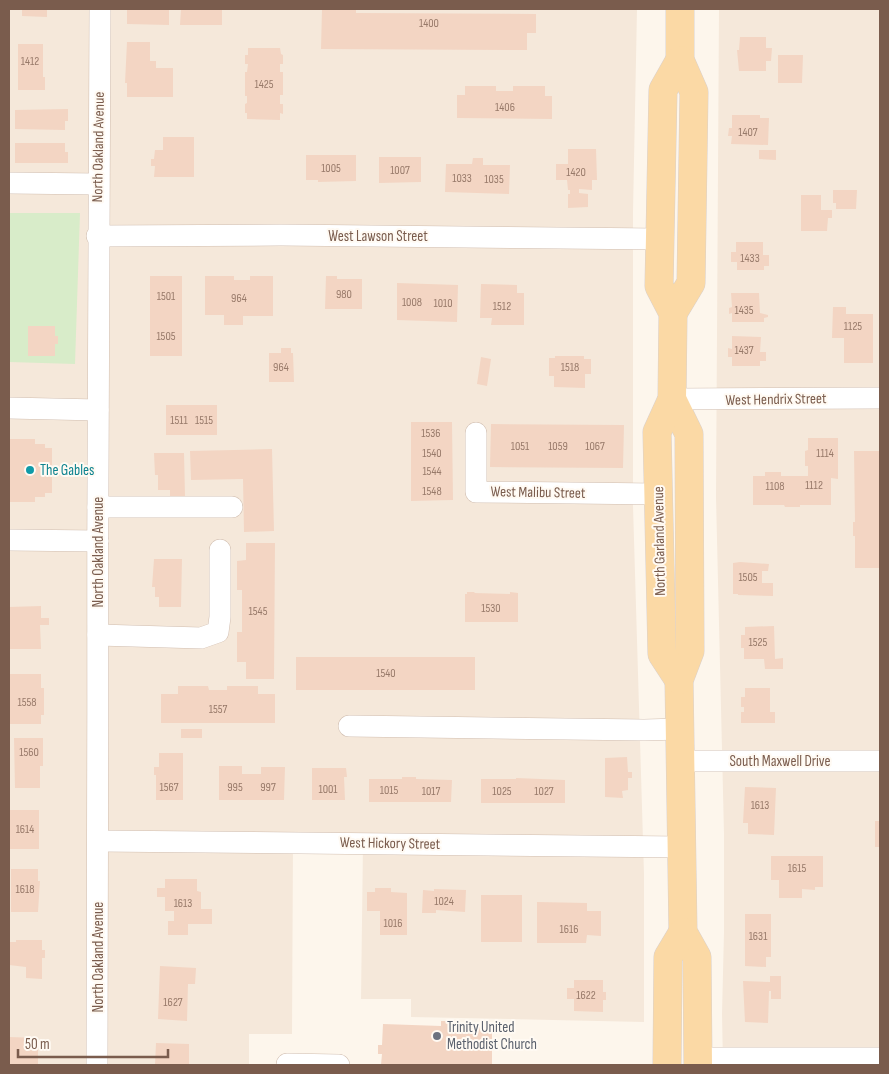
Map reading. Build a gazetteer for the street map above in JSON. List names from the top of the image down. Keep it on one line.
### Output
{"streets":{"main road":["North Garland Avenue"],"street":["North Oakland Avenue","West Lawson Street","West Hendrix Street","West Malibu Street","South Maxwell Drive","West Hickory Street"]},"crossings":[["North Oakland Avenue","West Lawson Street"],["North Oakland Avenue","West Hickory Street"],["West Lawson Street","North Garland Avenue"],["West Hendrix Street","North Garland Avenue"],["West Malibu Street","North Garland Avenue"],["North Garland Avenue","South Maxwell Drive"],["North Garland Avenue","West Hickory Street"]],"places":["The Gables","Trinity United Methodist Church"],"house_numbers":["1400","1412","1425","1406","1407","1005","1007","1420","1033","1035","1433","980","1501","964","1008","1010","1512","1435","1125","1505","1437","964","1518","1511","1515","1536","1051","1059","1067","1540","1114","1544","1112","1108","1548","1505","1530","1545","1525","1540","1558","1557","1560","1567","995","997","1001","1015","1017","1025","1027","1613","1614","1615","1618","1024","1613","1016","1616","1631","1622","1627"],"scale_bar":"50 m"}
